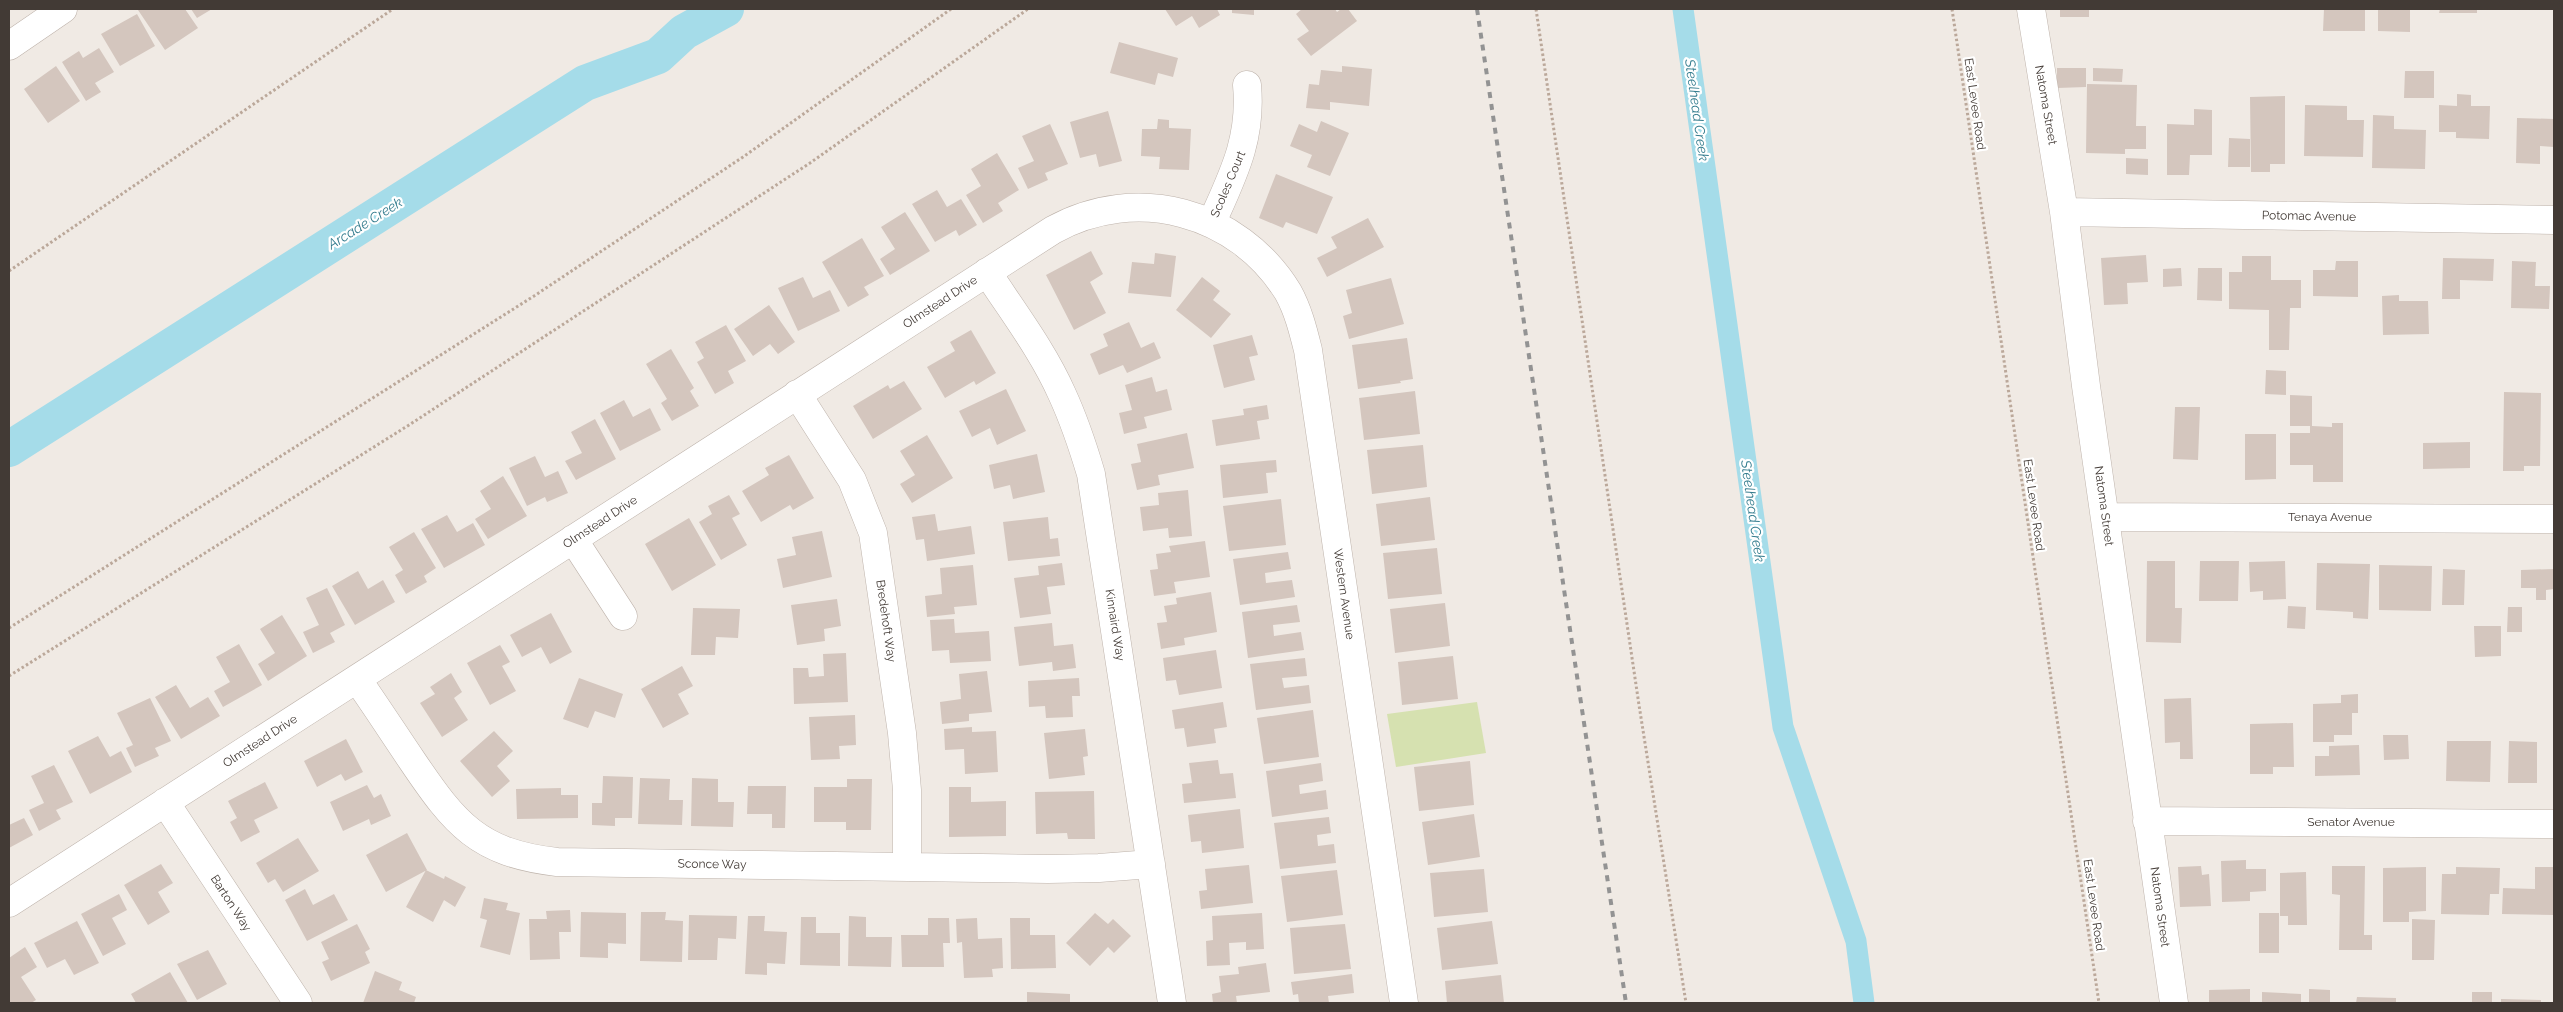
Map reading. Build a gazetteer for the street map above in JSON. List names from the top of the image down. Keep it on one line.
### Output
{"streets":{"street":["Natoma Street","Scoles Court","Potomac Avenue","Olmstead Drive","Tenaya Avenue","Western Avenue","Bredehoft Way","Kinnaird Way","Senator Avenue","Sconce Way","Barton Way"],"path":["East Levee Road"]},"crossings":[["Natoma Street","Potomac Avenue"],["Natoma Street","Tenaya Avenue"],["Natoma Street","Senator Avenue"],["Scoles Court","Olmstead Drive"],["Scoles Court","Western Avenue"],["Olmstead Drive","Western Avenue"],["Olmstead Drive","Bredehoft Way"],["Olmstead Drive","Kinnaird Way"],["Olmstead Drive","Sconce Way"],["Olmstead Drive","Barton Way"],["Bredehoft Way","Sconce Way"],["Kinnaird Way","Sconce Way"]],"water":["Steelhead Creek","Arcade Creek"]}
